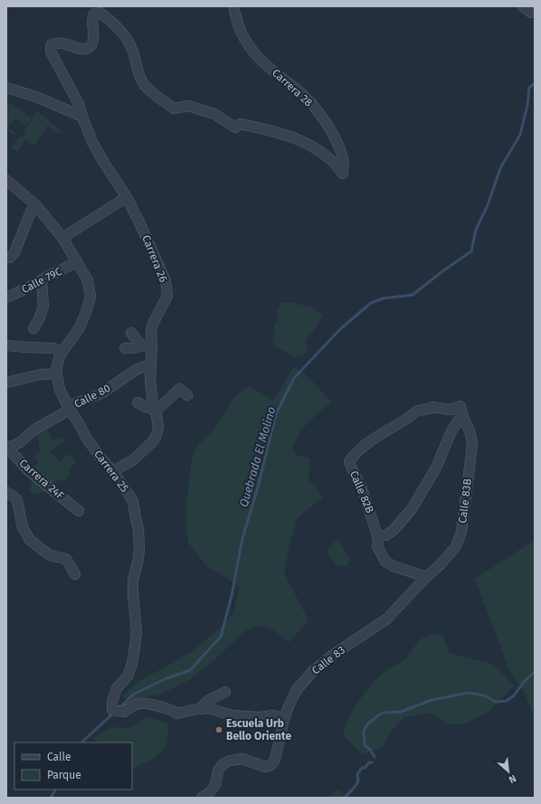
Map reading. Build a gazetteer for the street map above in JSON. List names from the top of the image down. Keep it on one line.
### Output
{"streets":{"street":["Carrera 28","Carrera 26","Calle 79C","Calle 80","Carrera 25","Carrera 24F","Calle 82B","Calle 83B","Calle 83"]},"crossings":[["Carrera 28","Carrera 26"],["Carrera 26","Calle 80"],["Carrera 26","Carrera 25"],["Calle 79C","Carrera 25"],["Calle 80","Carrera 25"],["Calle 80","Carrera 24F"],["Carrera 25","Calle 83"],["Calle 82B","Calle 83B"],["Calle 82B","Calle 83"],["Calle 83B","Calle 83"]],"water":["Quebrada El Molino"],"places":["Escuela Urb Bello Oriente"],"legend":["Calle","Parque"],"north":"bottom right"}
